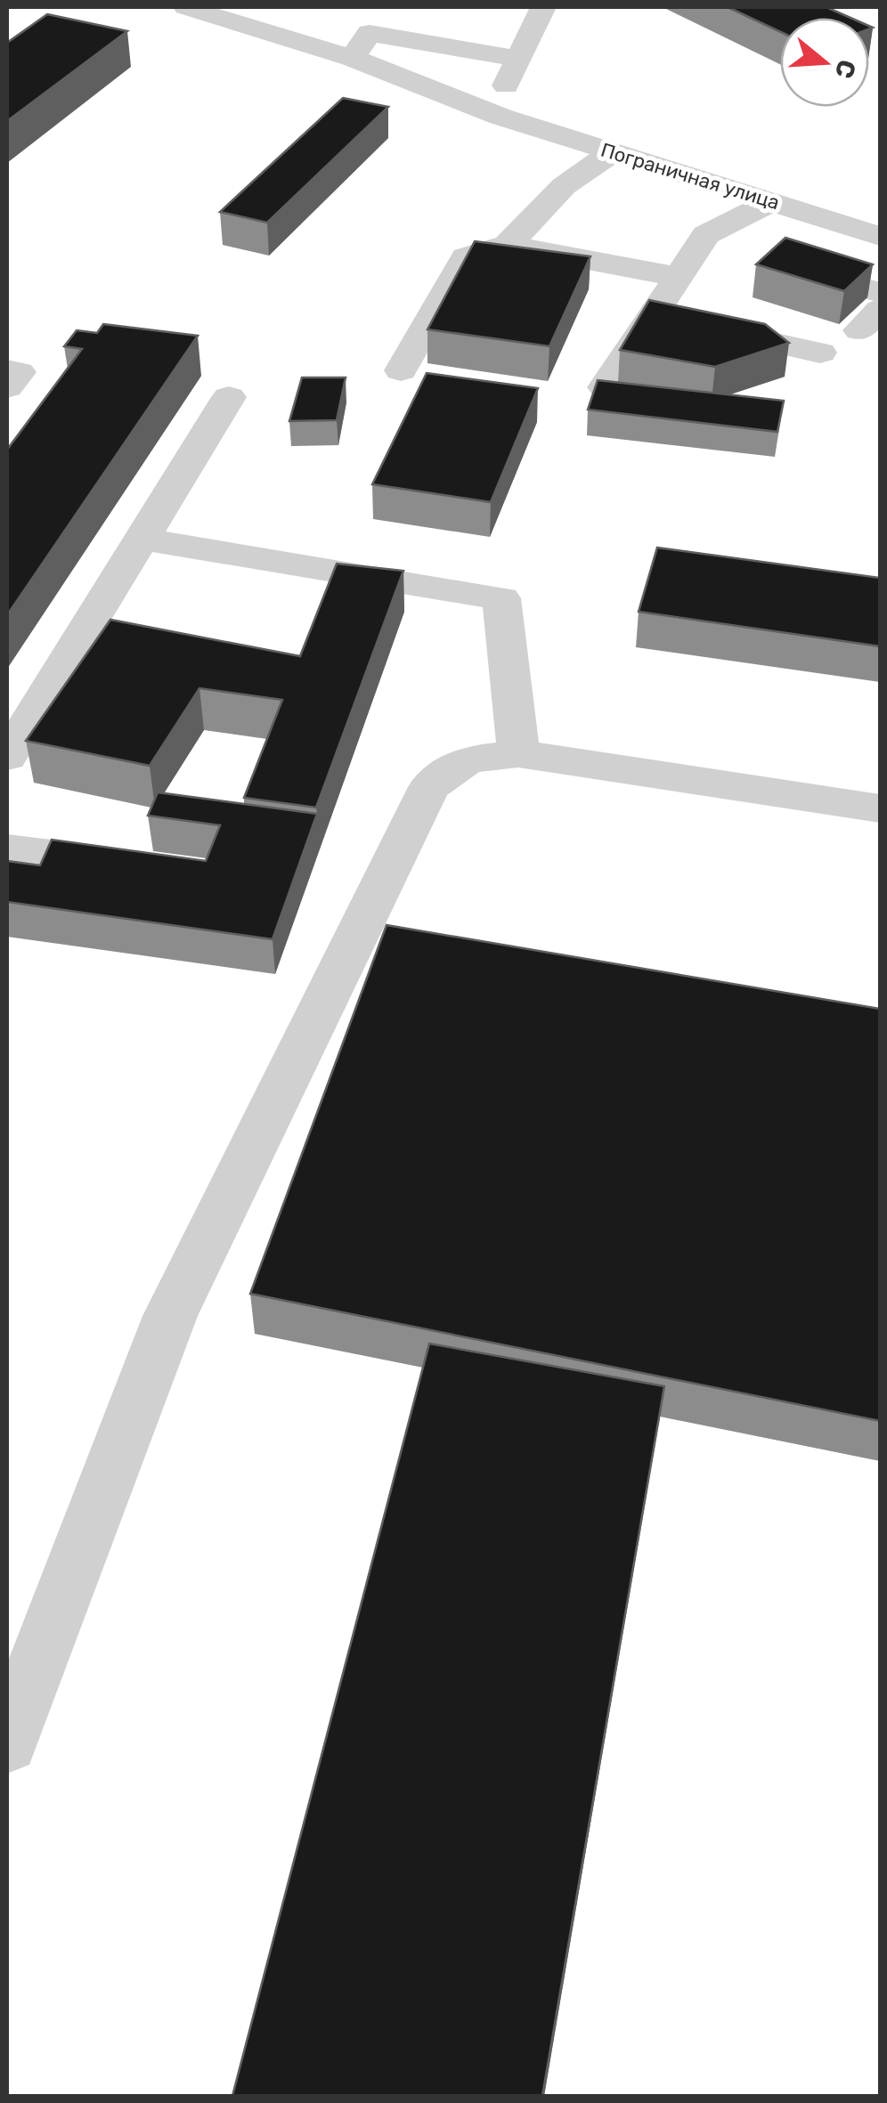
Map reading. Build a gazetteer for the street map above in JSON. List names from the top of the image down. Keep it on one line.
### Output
{"streets":{"street":["Пограничная улица"]},"north":"right"}
